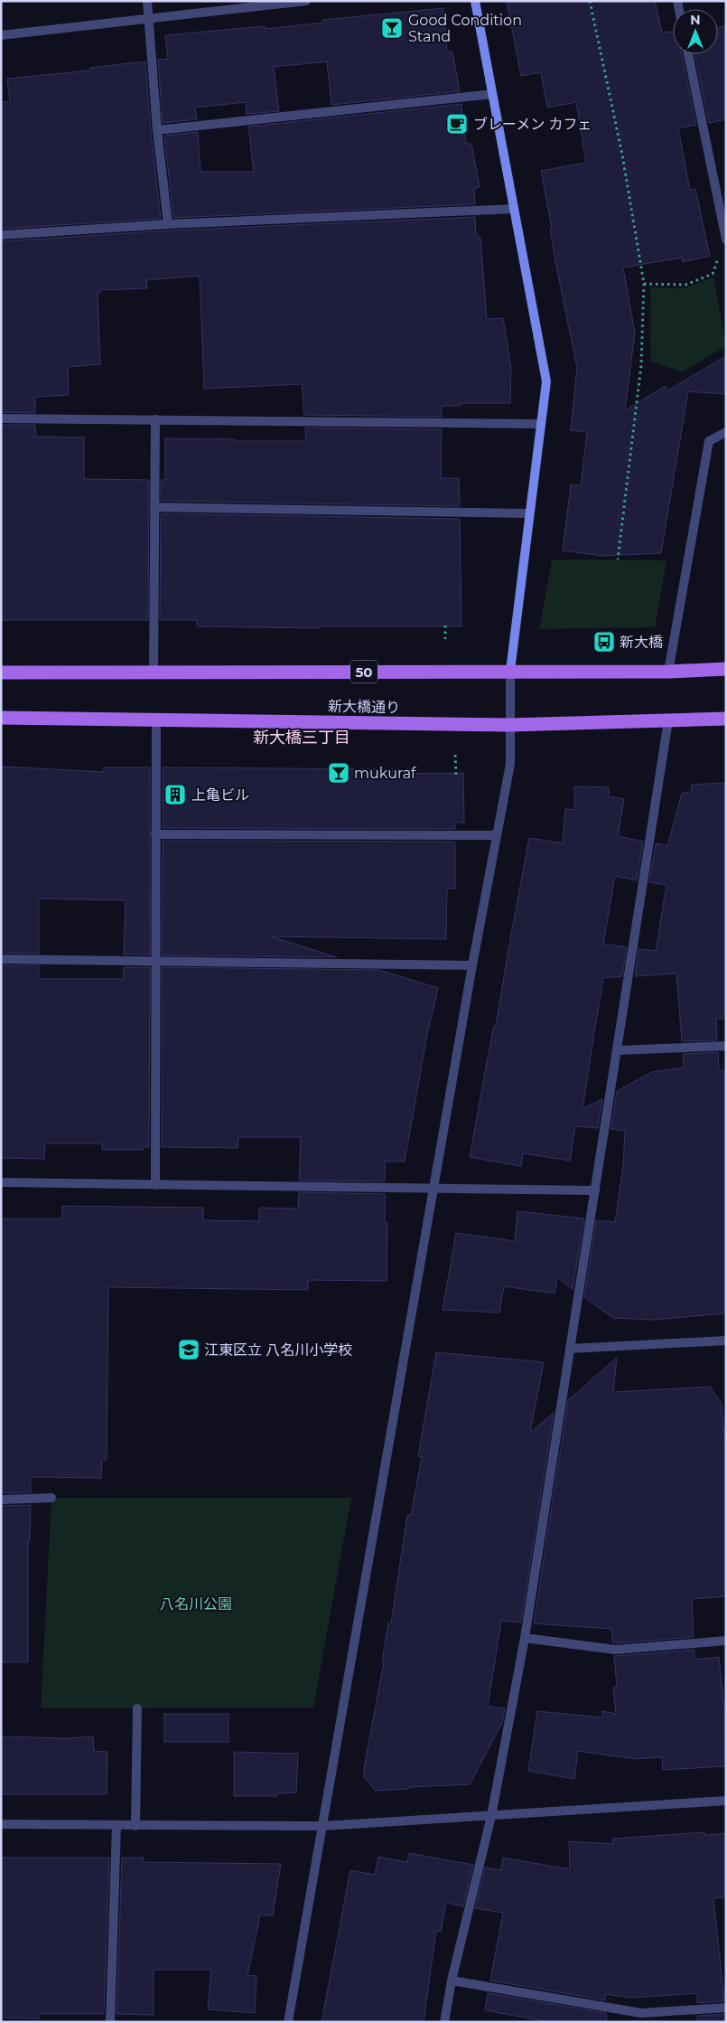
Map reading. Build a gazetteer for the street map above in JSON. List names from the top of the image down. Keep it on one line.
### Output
{"streets":{"main road":["50","新大橋通り"]},"districts":["新大橋三丁目"],"parks":["八名川公園"],"places":{"bar":["Good Condition Stand","mukuraf"],"cafe":["ブレーメン カフェ"],"bus stop":["新大橋"],"building":["上亀ビル"],"school or university":["江東区立 八名川小学校"]},"north":"top"}
